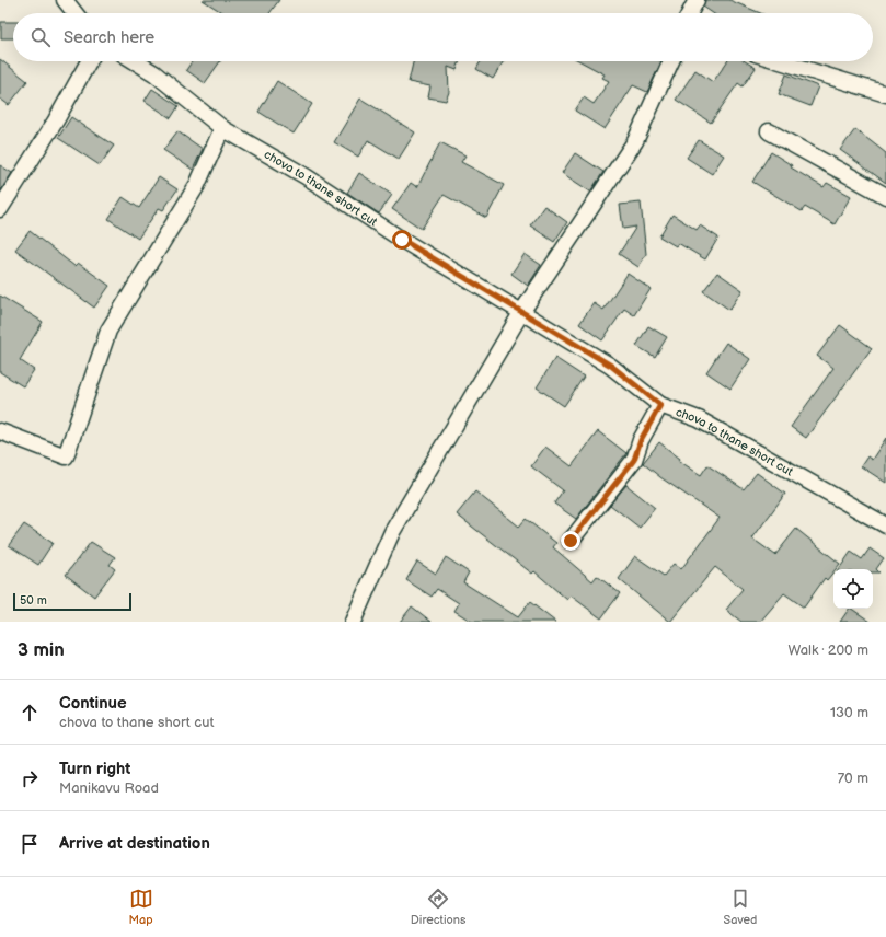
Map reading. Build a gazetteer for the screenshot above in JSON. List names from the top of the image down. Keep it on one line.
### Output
{"streets":{"street":["chova to thane short cut"]},"scale_bar":"50 m","page":{"search":"Search here","scale":"50 m","heading":["3 min","Walk · 200 m"],"list":[["Continue","chova to thane short cut","130 m"],["Turn right","Manikavu Road","70 m"],"Arrive at destination"],"nav":["Map","Directions","Saved"]}}
